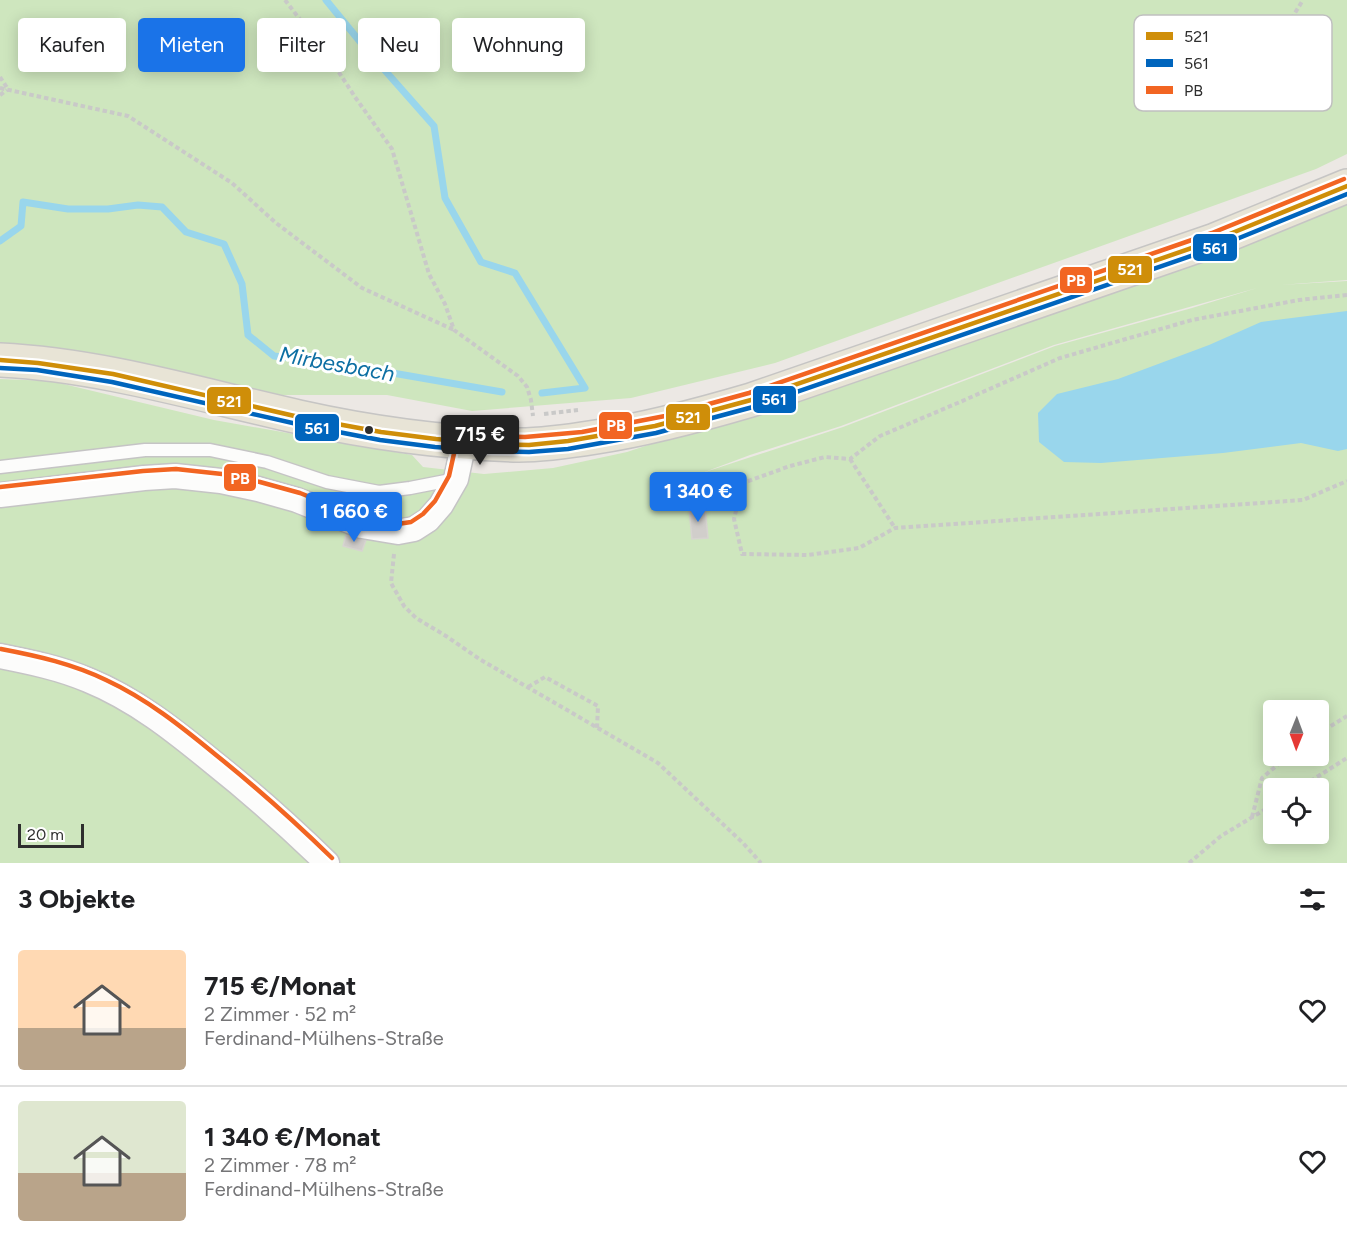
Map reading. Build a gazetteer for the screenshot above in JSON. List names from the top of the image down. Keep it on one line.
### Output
{"water":["Mirbesbach"],"lines":["transit line PB","transit line 521","transit line 561"],"legend":["521","561","PB"],"scale_bar":"20 m","north":"bottom","page":{"chip":["Kaufen","Mieten","Filter","Neu","Wohnung"],"price":["715 €","1 340 €","1 660 €"],"scale":"20 m","heading":"3 Objekte","list":[{"name":"715 €/Monat","note":"2 Zimmer · 52 m² · Ferdinand-Mülhens-Straße"},{"name":"1 340 €/Monat","note":"2 Zimmer · 78 m² · Ferdinand-Mülhens-Straße"}]}}
